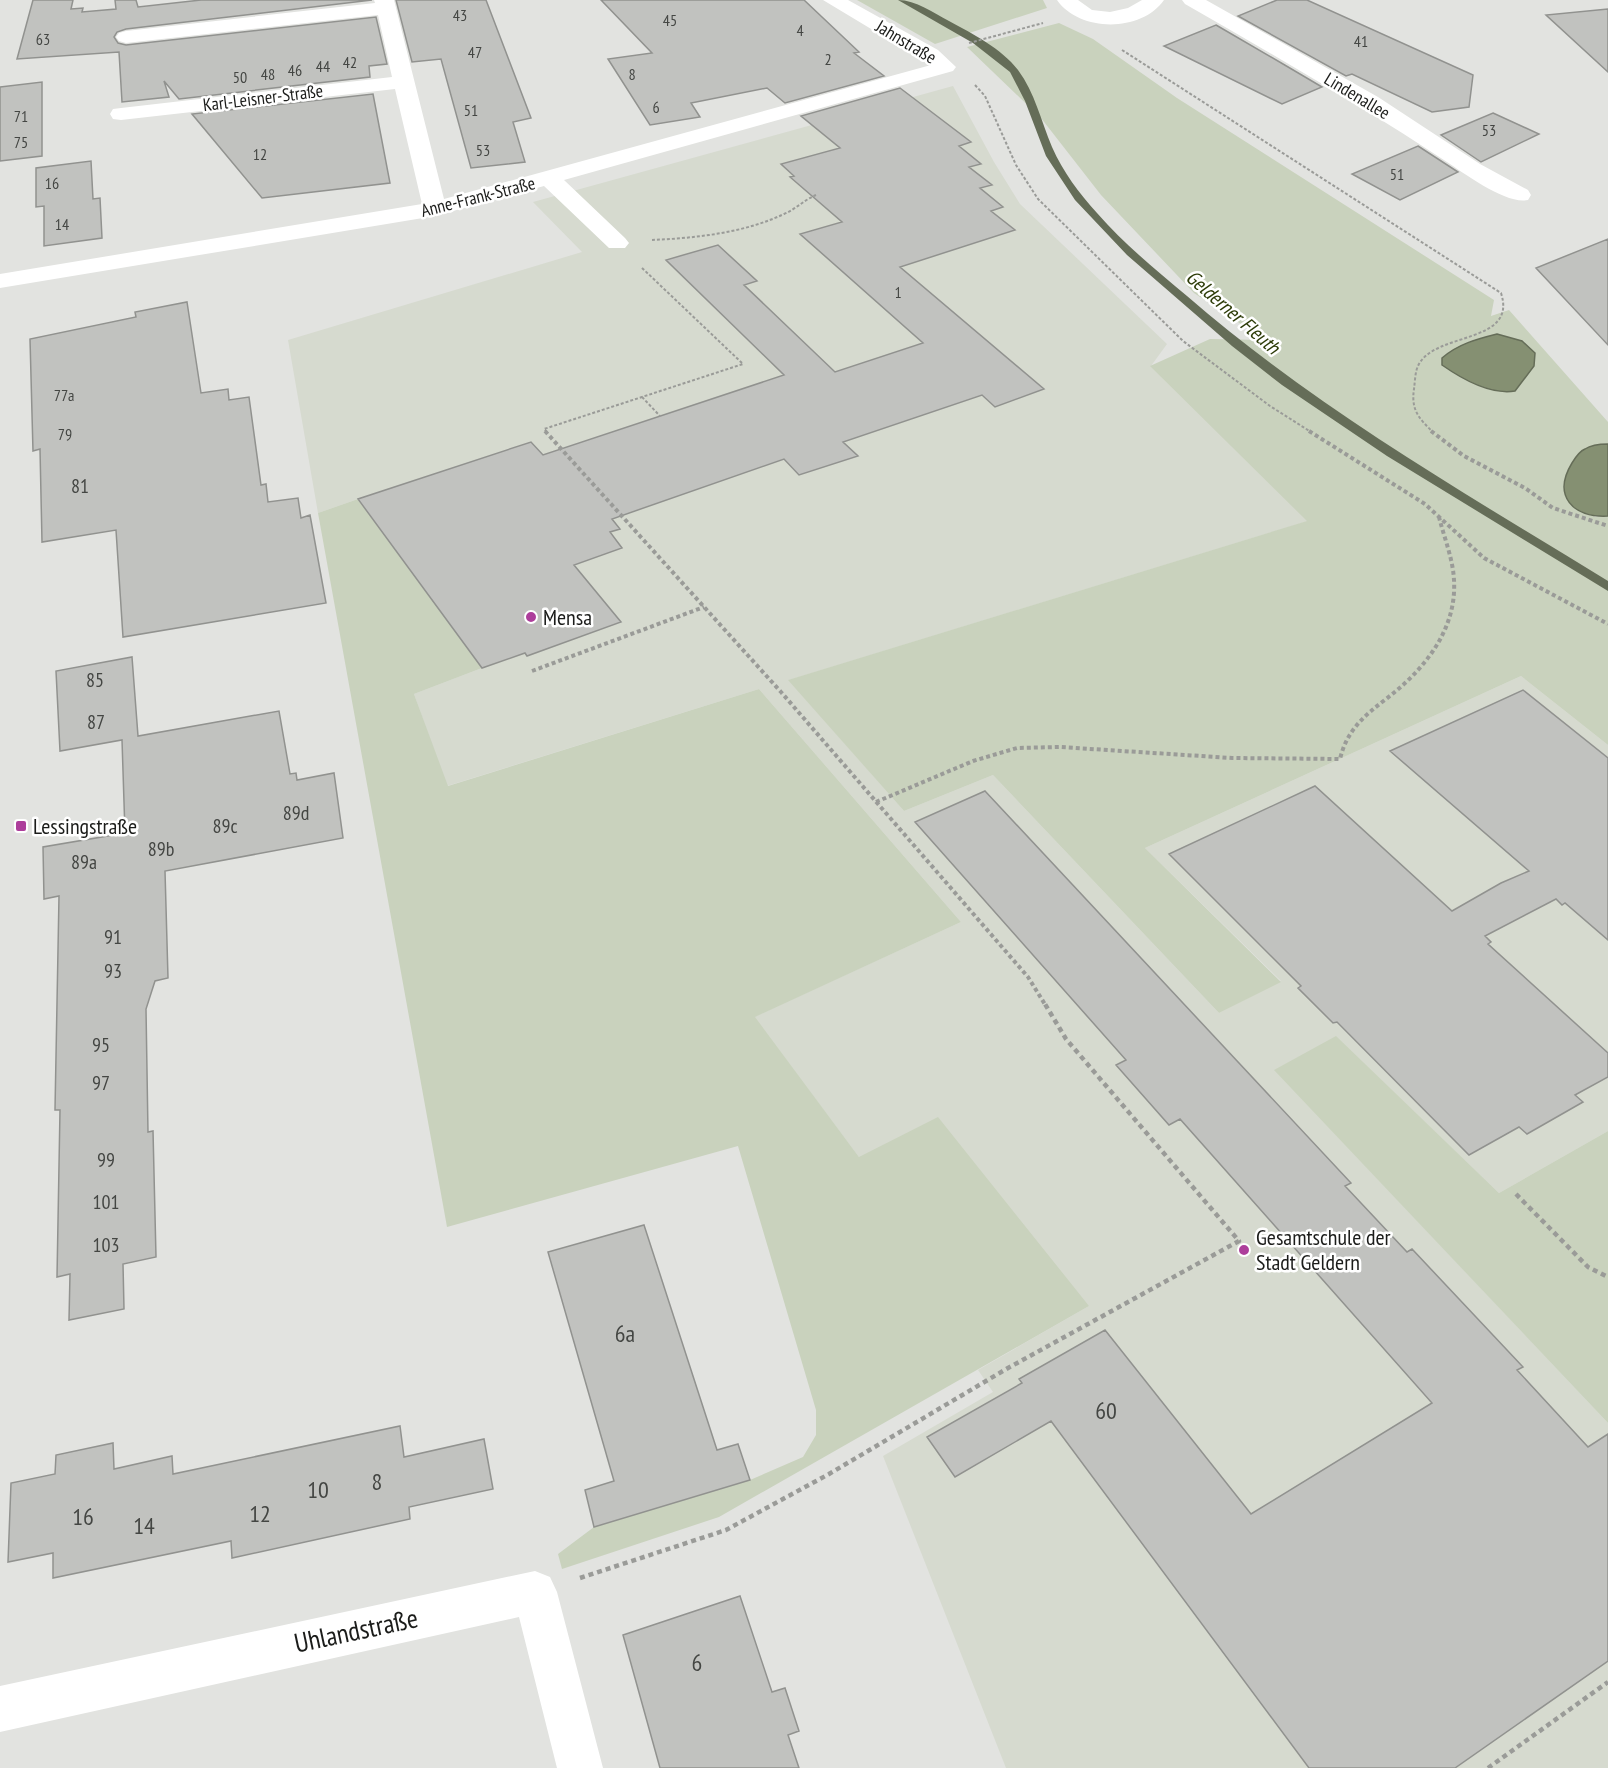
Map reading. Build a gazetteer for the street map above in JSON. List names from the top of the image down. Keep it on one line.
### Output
{"streets":{"street":["Jahnstraße","Lindenallee","Karl-Leisner-Straße","Anne-Frank-Straße","Uhlandstraße"]},"crossings":[["Jahnstraße","Anne-Frank-Straße"]],"water":["Gelderner Fleuth"],"places":{"other":["Mensa","Gesamtschule der Stadt Geldern"],"transit":["Lessingstraße"]},"house_numbers":["43","45","4","63","41","47","2","42","44","46","48","8","50","6","51","71","53","75","53","12","51","16","14","1","77a","79","81","85","87","89d","89c","89b","89a","91","93","95","97","99","101","103","6a","60","8","10","12","16","14","6"]}
